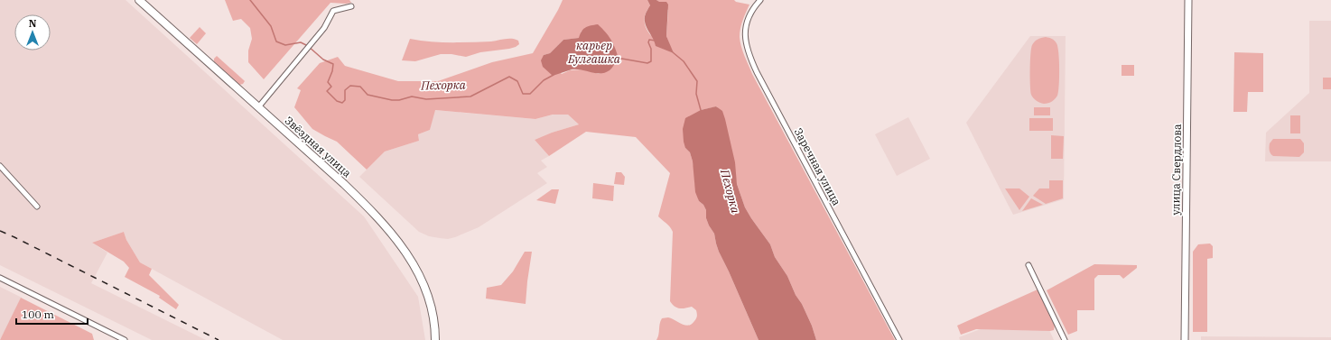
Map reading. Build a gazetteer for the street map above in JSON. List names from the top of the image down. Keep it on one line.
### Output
{"streets":{"main road":["Звёздная улица","улица Свердлова"],"street":["Заречная улица"]},"water":["карьер Булгашка","Пехорка"],"scale_bar":"100 m","north":"top"}
